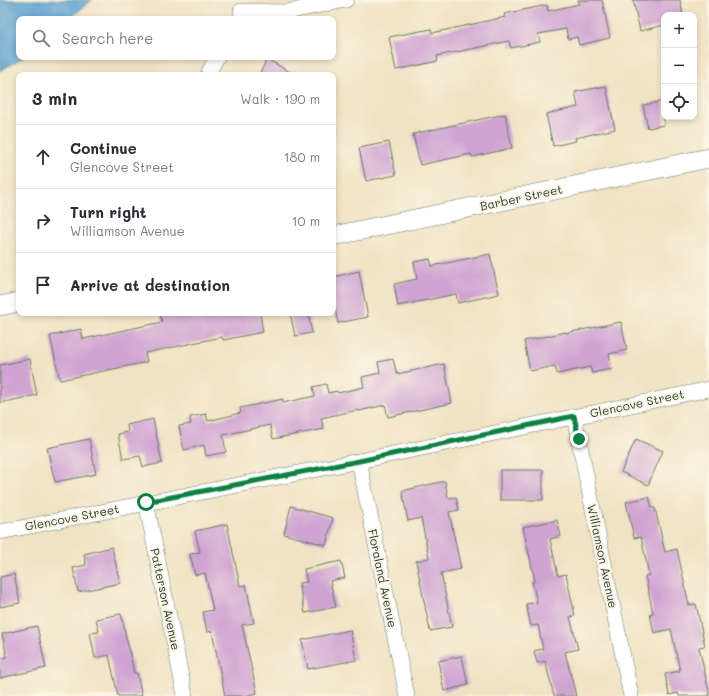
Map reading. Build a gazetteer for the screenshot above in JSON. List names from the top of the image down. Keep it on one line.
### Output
{"streets":{"street":["Barber Street","Glencove Street","Williamson Avenue","Floraland Avenue","Patterson Avenue"]},"crossings":[["Glencove Street","Williamson Avenue"],["Glencove Street","Floraland Avenue"],["Glencove Street","Patterson Avenue"]],"page":{"map_buttons":["+","−"],"search":"Search here","heading":["3 min","Walk · 190 m"],"list":[["Continue","Glencove Street","180 m"],["Turn right","Williamson Avenue","10 m"],"Arrive at destination"]}}
